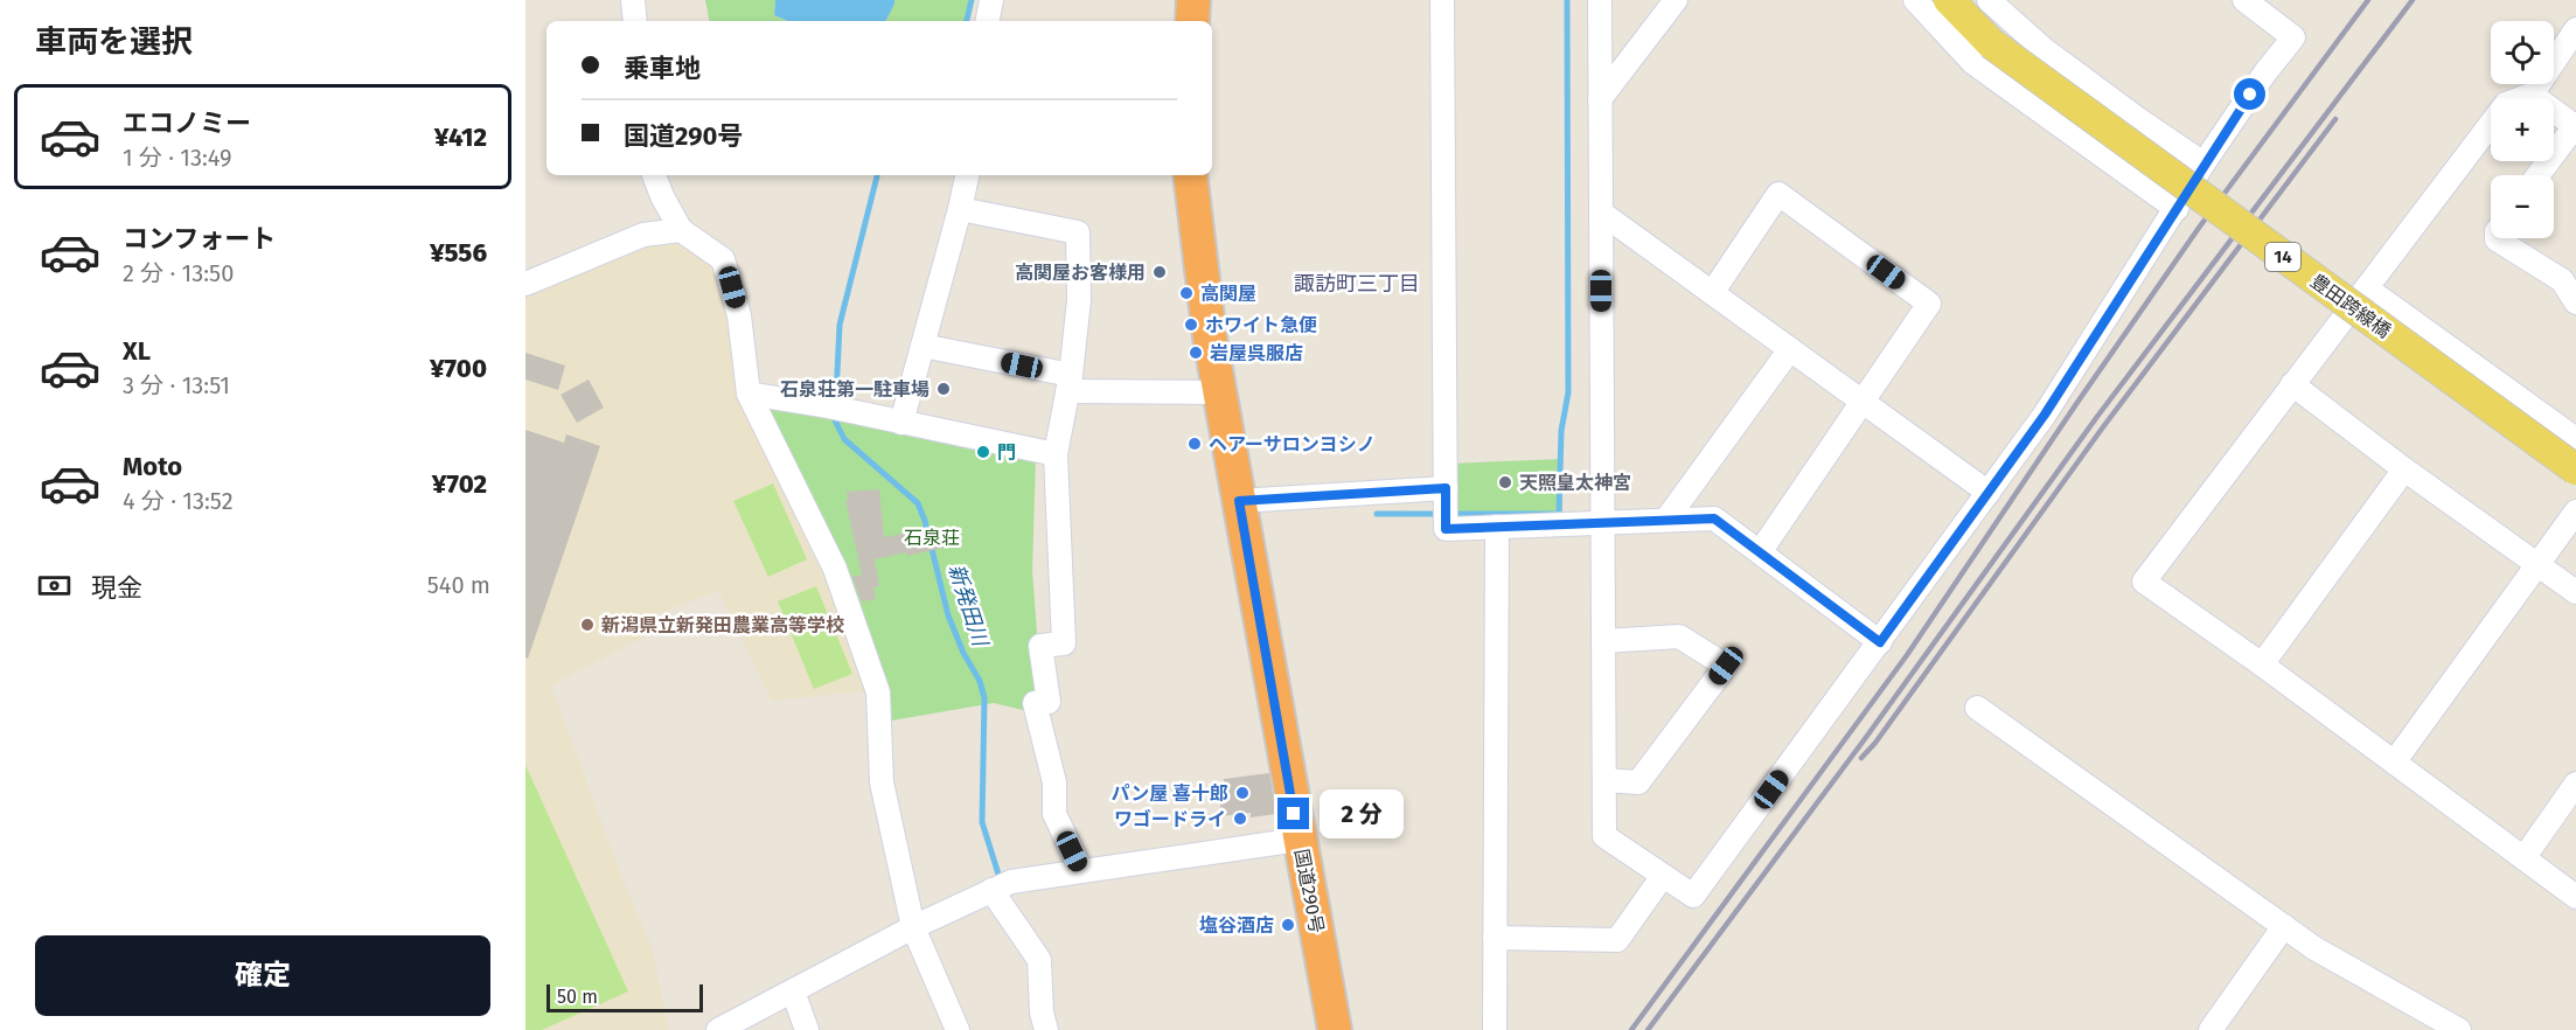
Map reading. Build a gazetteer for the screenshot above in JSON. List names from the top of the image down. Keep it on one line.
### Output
{"streets":{"highway":["国道290号"],"main road":["14","豊田跨線橋"]},"districts":["諏訪町三丁目"],"water":["新発田川"],"parks":["石泉荘"],"places":["高関屋お客様用","高関屋","ホワイト急便","岩屋呉服店","石泉荘第一駐車場","ヘアーサロンヨシノ","門","天照皇太神宮","新潟県立新発田農業高等学校","パン屋 喜十郎","ワゴードライ","塩谷酒店"],"scale_bar":"50 m","page":{"heading":"車両を選択","map_buttons":["+","−"],"banner":["乗車地","国道290号"],"list":[{"name":"エコノミー","note":"1 分 · 13:49","value":"¥412"},{"name":"コンフォート","note":"2 分 · 13:50","value":"¥556"},{"name":"XL","note":"3 分 · 13:51","value":"¥700"},{"name":"Moto","note":"4 分 · 13:52","value":"¥702"}],"pay":["現金","540 m"],"bubble":"2 分","buttons":"確定","scale":"50 m"}}
